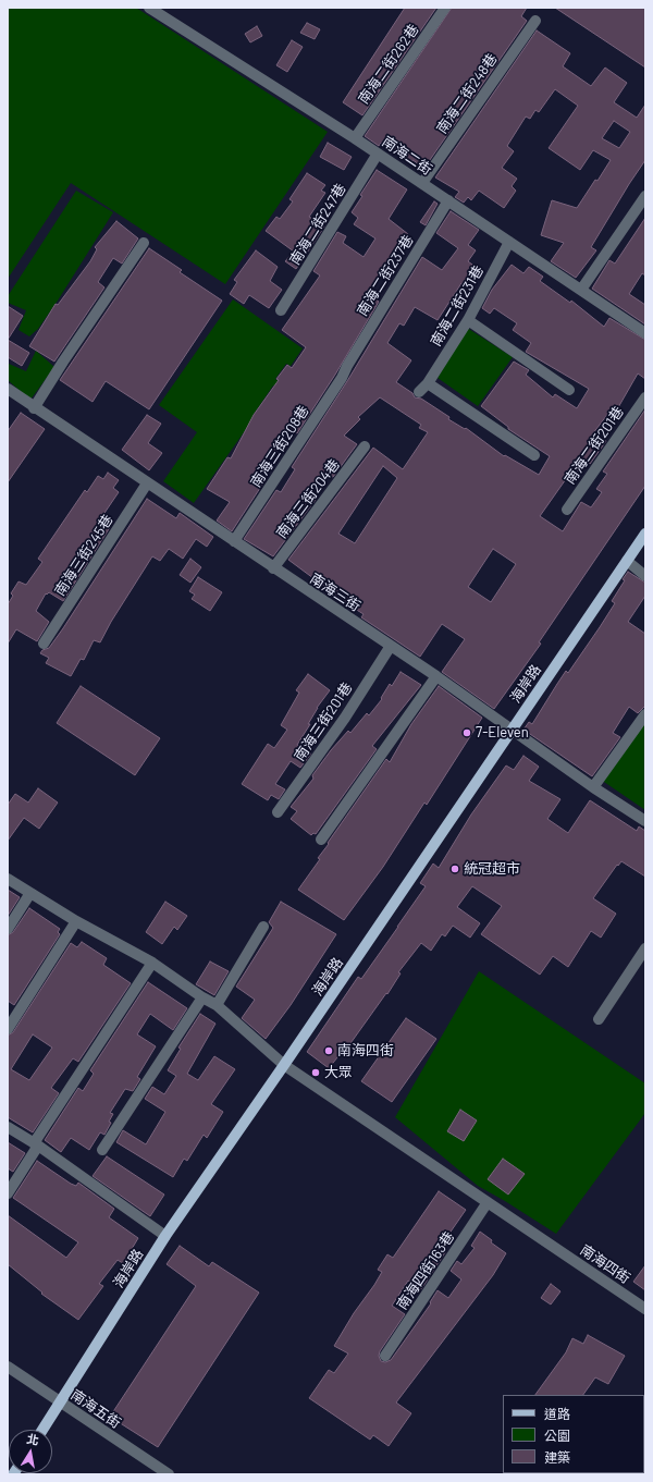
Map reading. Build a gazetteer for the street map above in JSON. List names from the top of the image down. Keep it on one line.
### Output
{"streets":{"main road":["海岸路"],"street":["南海二街262巷","南海二街248巷","南海二街","南海二街247巷","南海二街237巷","南海二街231巷","南海二街201巷","南海三街208巷","南海三街204巷","南海三街245巷","南海三街","南海三街201巷","南海四街","南海四街163巷","南海五街"]},"crossings":[["南海二街262巷","南海二街"],["南海二街248巷","南海二街"],["南海二街","南海二街247巷"],["南海二街","南海二街237巷"],["南海二街","南海二街231巷"],["南海二街237巷","南海三街208巷"],["南海三街208巷","南海三街"],["南海三街204巷","南海三街"],["南海三街245巷","南海三街"],["南海三街","海岸路"],["南海三街","南海三街201巷"],["海岸路","南海四街"],["海岸路","南海五街"],["南海四街","南海四街163巷"]],"places":["7-Eleven","統冠超市","南海四街","大眾"],"legend":["道路","公園","建築"],"north":"top"}
